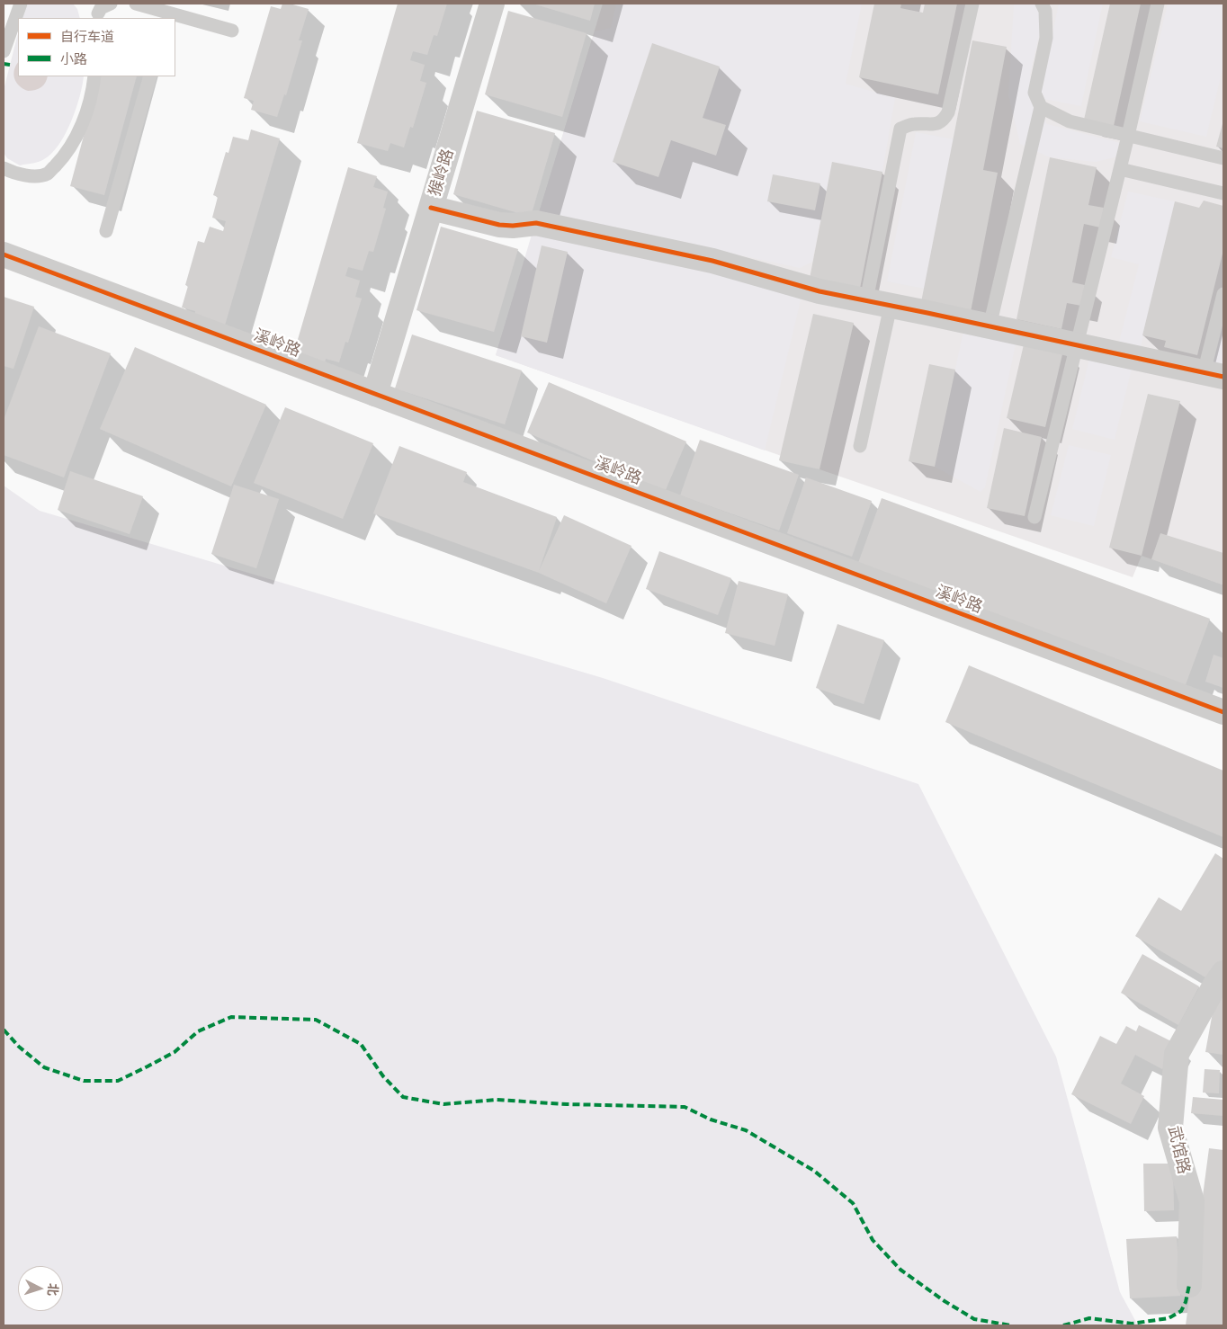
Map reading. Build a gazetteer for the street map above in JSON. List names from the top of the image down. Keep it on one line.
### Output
{"streets":{"street":["猴岭路","溪岭路","武馆路"]},"crossings":[["猴岭路","溪岭路"]],"legend":["自行车道","小路"],"north":"right"}
